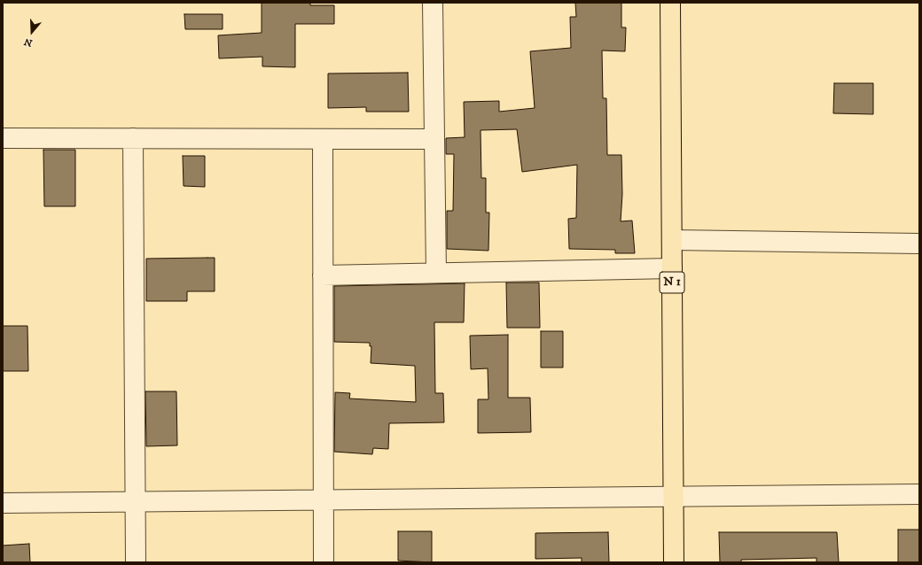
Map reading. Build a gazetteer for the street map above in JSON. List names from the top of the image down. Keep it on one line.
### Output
{"streets":{"highway":["N 1"]},"north":"bottom"}
